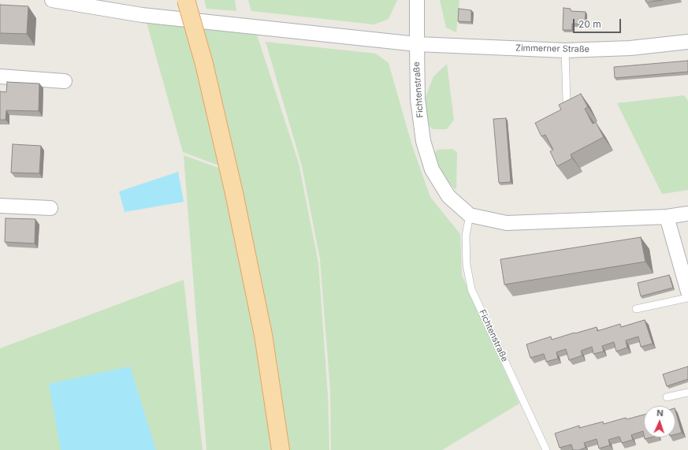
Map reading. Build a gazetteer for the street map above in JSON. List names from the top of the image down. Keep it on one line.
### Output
{"streets":{"street":["Zimmerner Straße","Fichtenstraße"]},"crossings":[["Zimmerner Straße","Fichtenstraße"]],"scale_bar":"20 m","north":"top"}
